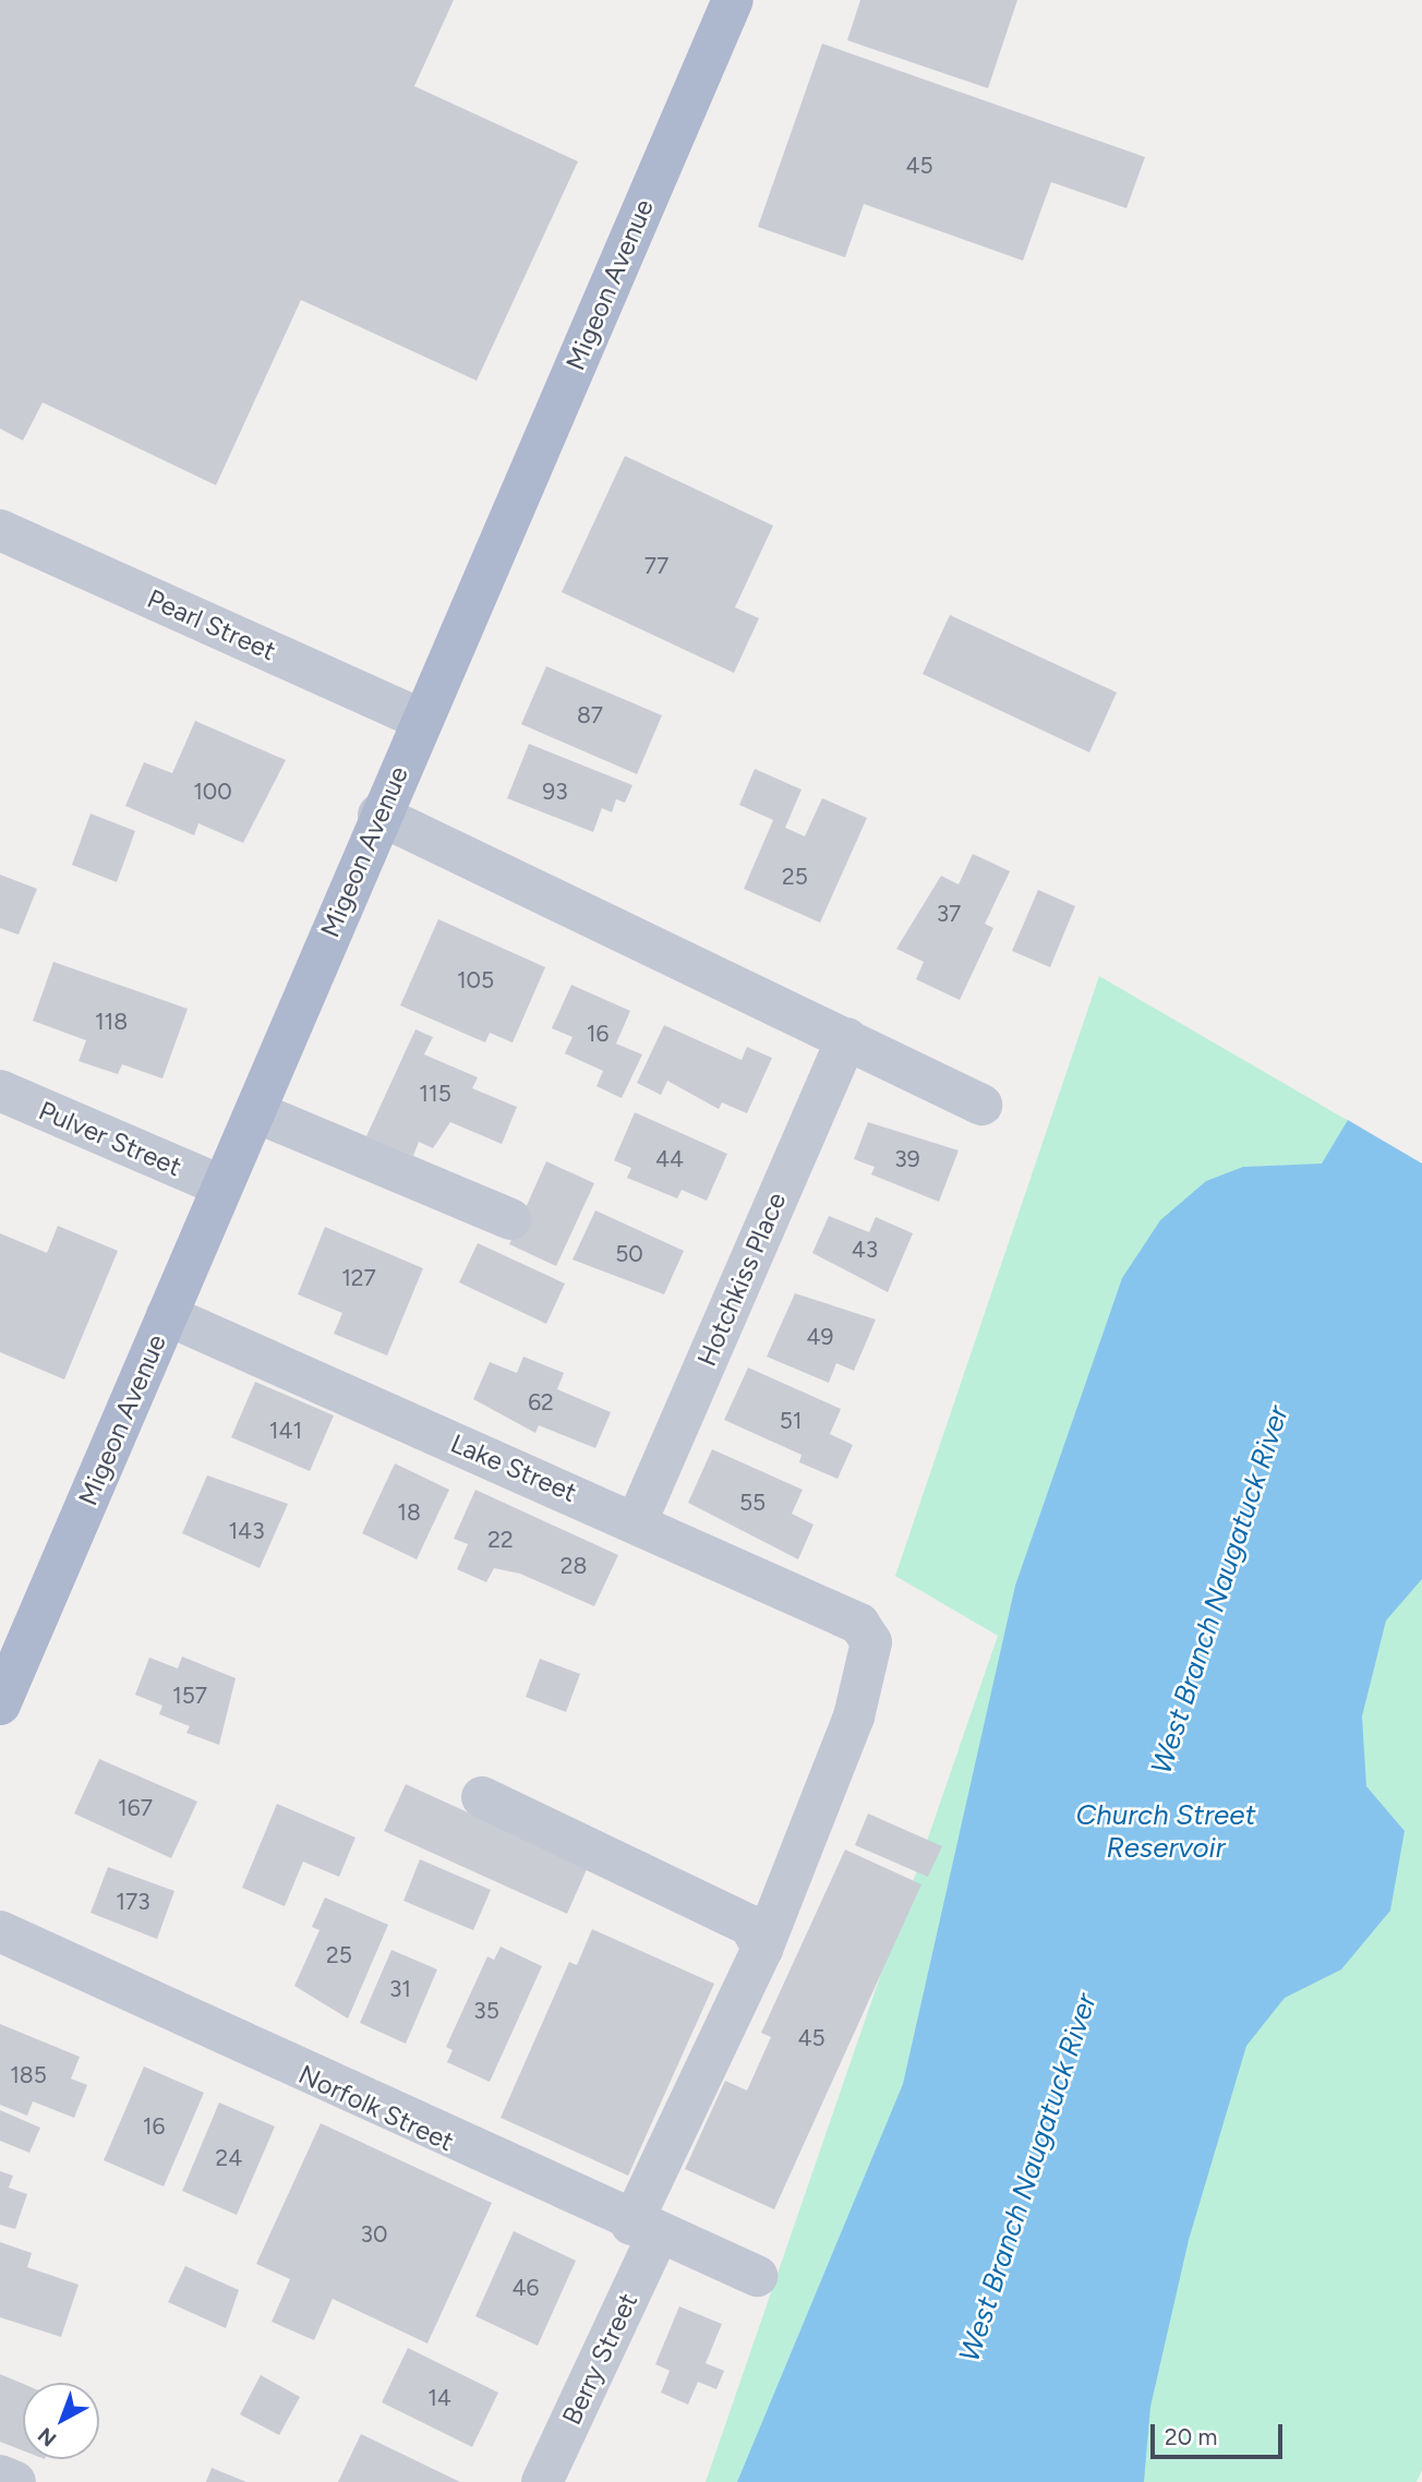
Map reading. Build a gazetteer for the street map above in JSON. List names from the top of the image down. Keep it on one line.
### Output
{"streets":{"main road":["Migeon Avenue"],"street":["Pearl Street","Pulver Street","Hotchkiss Place","Lake Street","Norfolk Street","Berry Street"]},"crossings":[["Migeon Avenue","Pearl Street"],["Migeon Avenue","Pulver Street"],["Migeon Avenue","Lake Street"],["Hotchkiss Place","Lake Street"],["Lake Street","Berry Street"],["Norfolk Street","Berry Street"]],"water":["West Branch Naugatuck River","Church Street Reservoir"],"house_numbers":["45","77","87","100","93","25","37","105","118","16","115","44","39","43","50","127","49","62","51","141","55","18","143","22","28","157","167","173","25","31","35","45","185","16","24","30","46","14"],"scale_bar":"20 m","north":"bottom left"}
